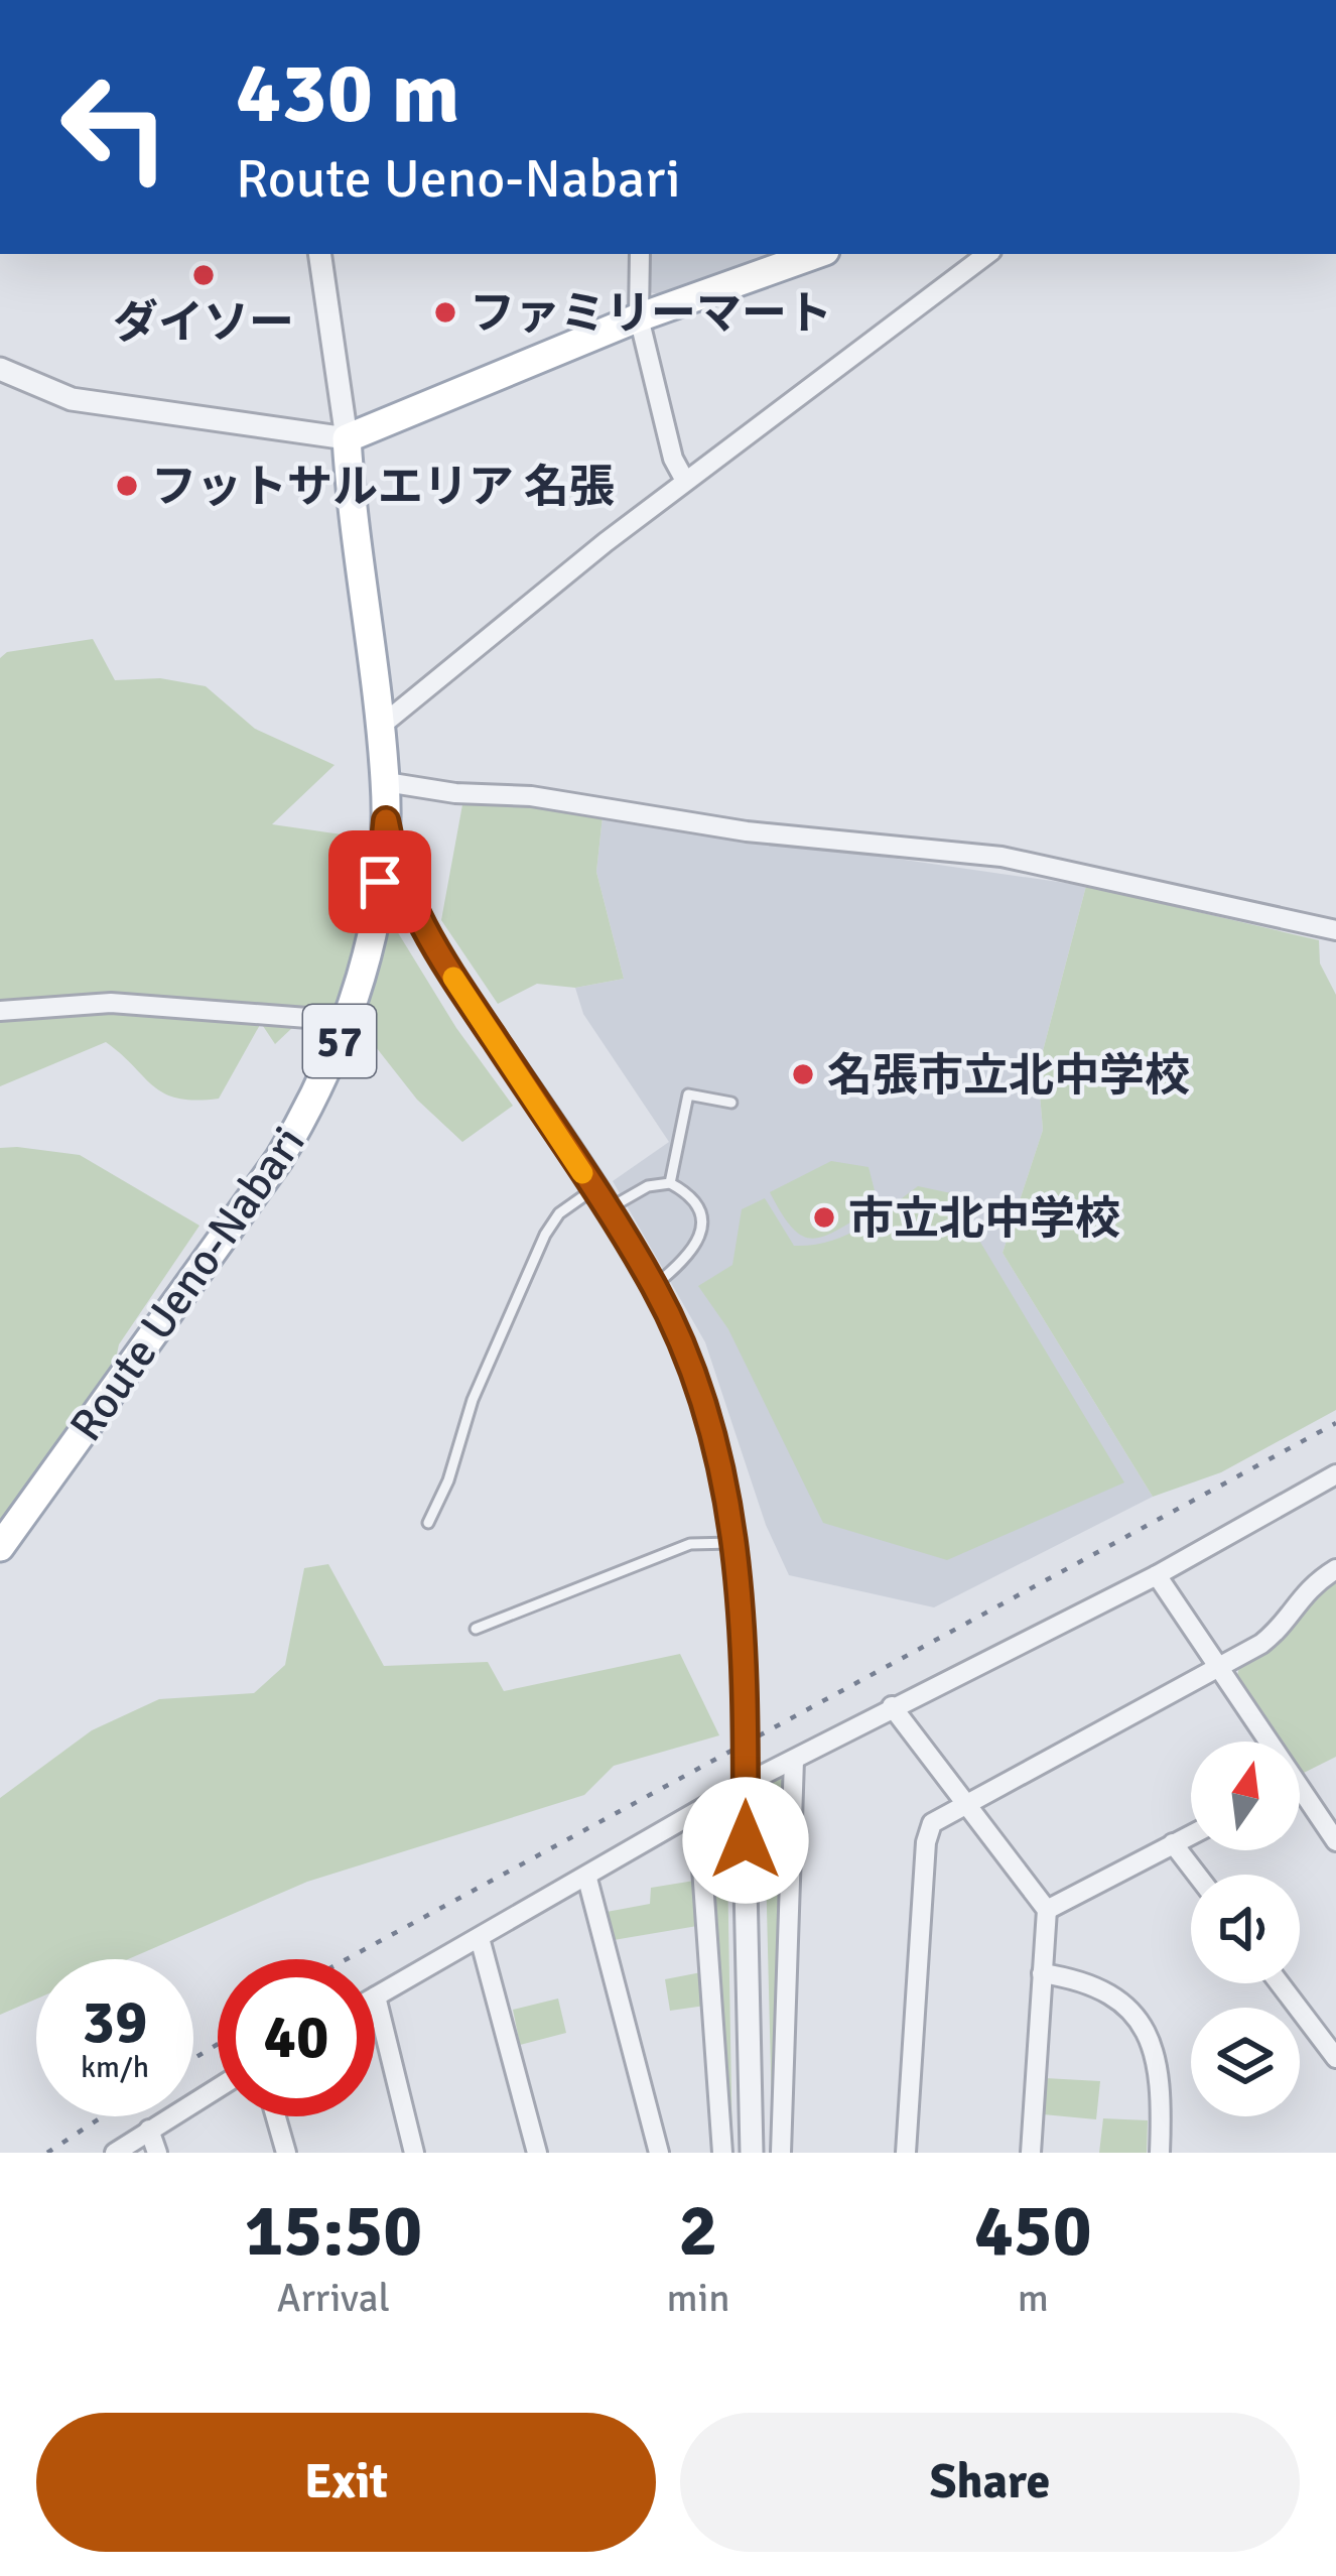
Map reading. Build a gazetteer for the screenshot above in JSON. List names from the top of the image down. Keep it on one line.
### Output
{"streets":{"main road":["57","Route Ueno-Nabari"]},"places":["ダイソー","ファミリーマート","フットサルエリア 名張","名張市立北中学校","市立北中学校"],"north":"top","page":{"turn":["430 m","Route Ueno-Nabari"],"speed":"39 km/h","limit":"40","eta":["15:50","Arrival","2","min","450","m"],"buttons":["Exit","Share"]}}
